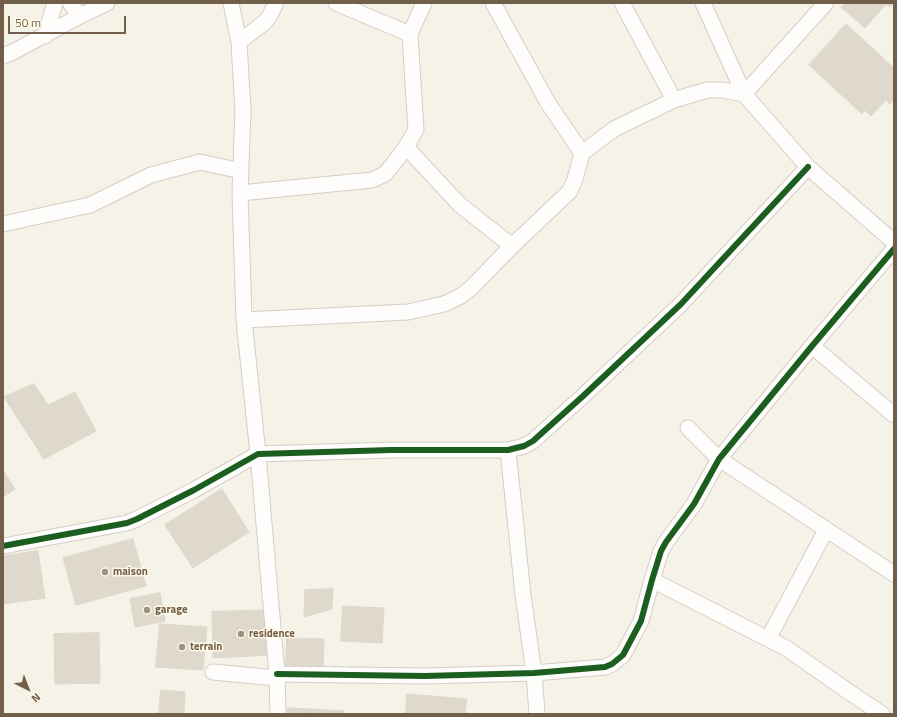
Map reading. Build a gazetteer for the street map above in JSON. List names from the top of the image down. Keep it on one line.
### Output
{"places":["maison","garage","residence","terrain"],"scale_bar":"50 m","north":"bottom right"}
